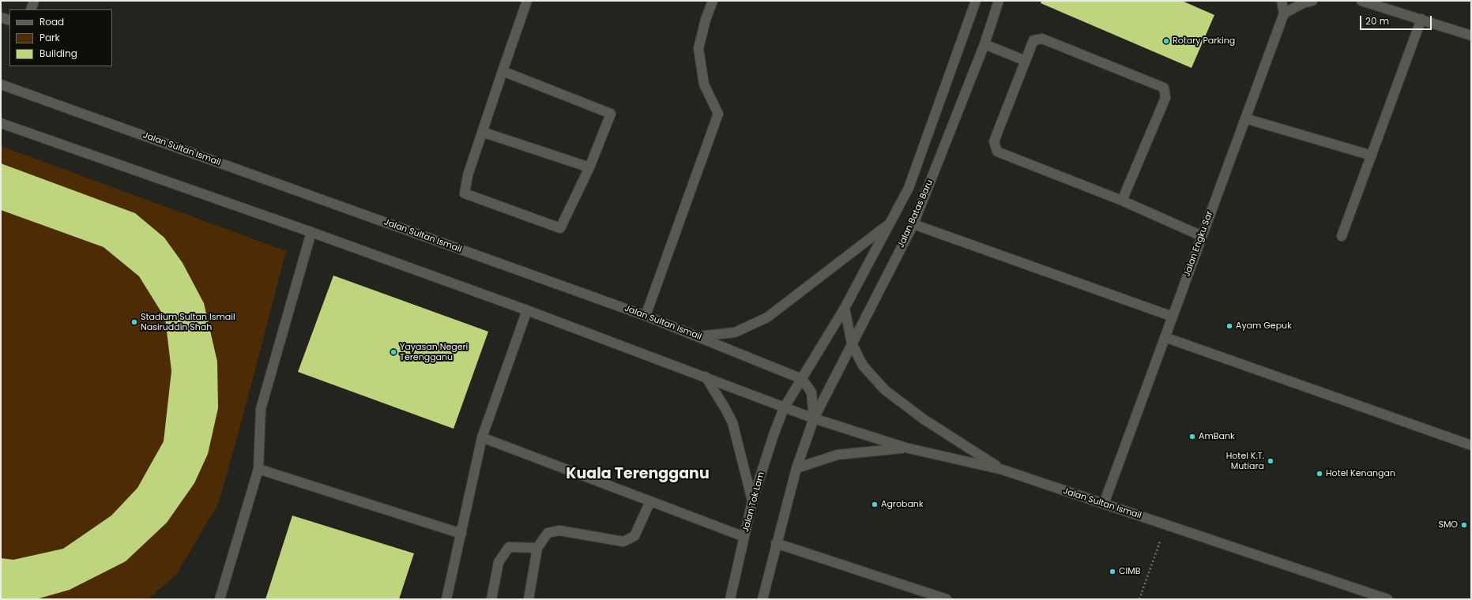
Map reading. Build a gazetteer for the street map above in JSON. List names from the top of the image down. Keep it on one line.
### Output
{"streets":{"main road":["Jalan Sultan Ismail","Jalan Batas Baru","Jalan Engku Sar","Jalan Tok Lam"]},"crossings":[["Jalan Sultan Ismail","Jalan Batas Baru"],["Jalan Sultan Ismail","Jalan Engku Sar"],["Jalan Sultan Ismail","Jalan Tok Lam"],["Jalan Batas Baru","Jalan Tok Lam"]],"districts":["Kuala Terengganu"],"places":["Rotary Parking","Stadium Sultan Ismail Nasiruddin Shah","Ayam Gepuk","Yayasan Negeri Terengganu","AmBank","Hotel K.T. Mutiara","Hotel Kenangan","Agrobank","SMO","CIMB"],"legend":["Road","Park","Building"],"scale_bar":"20 m"}
